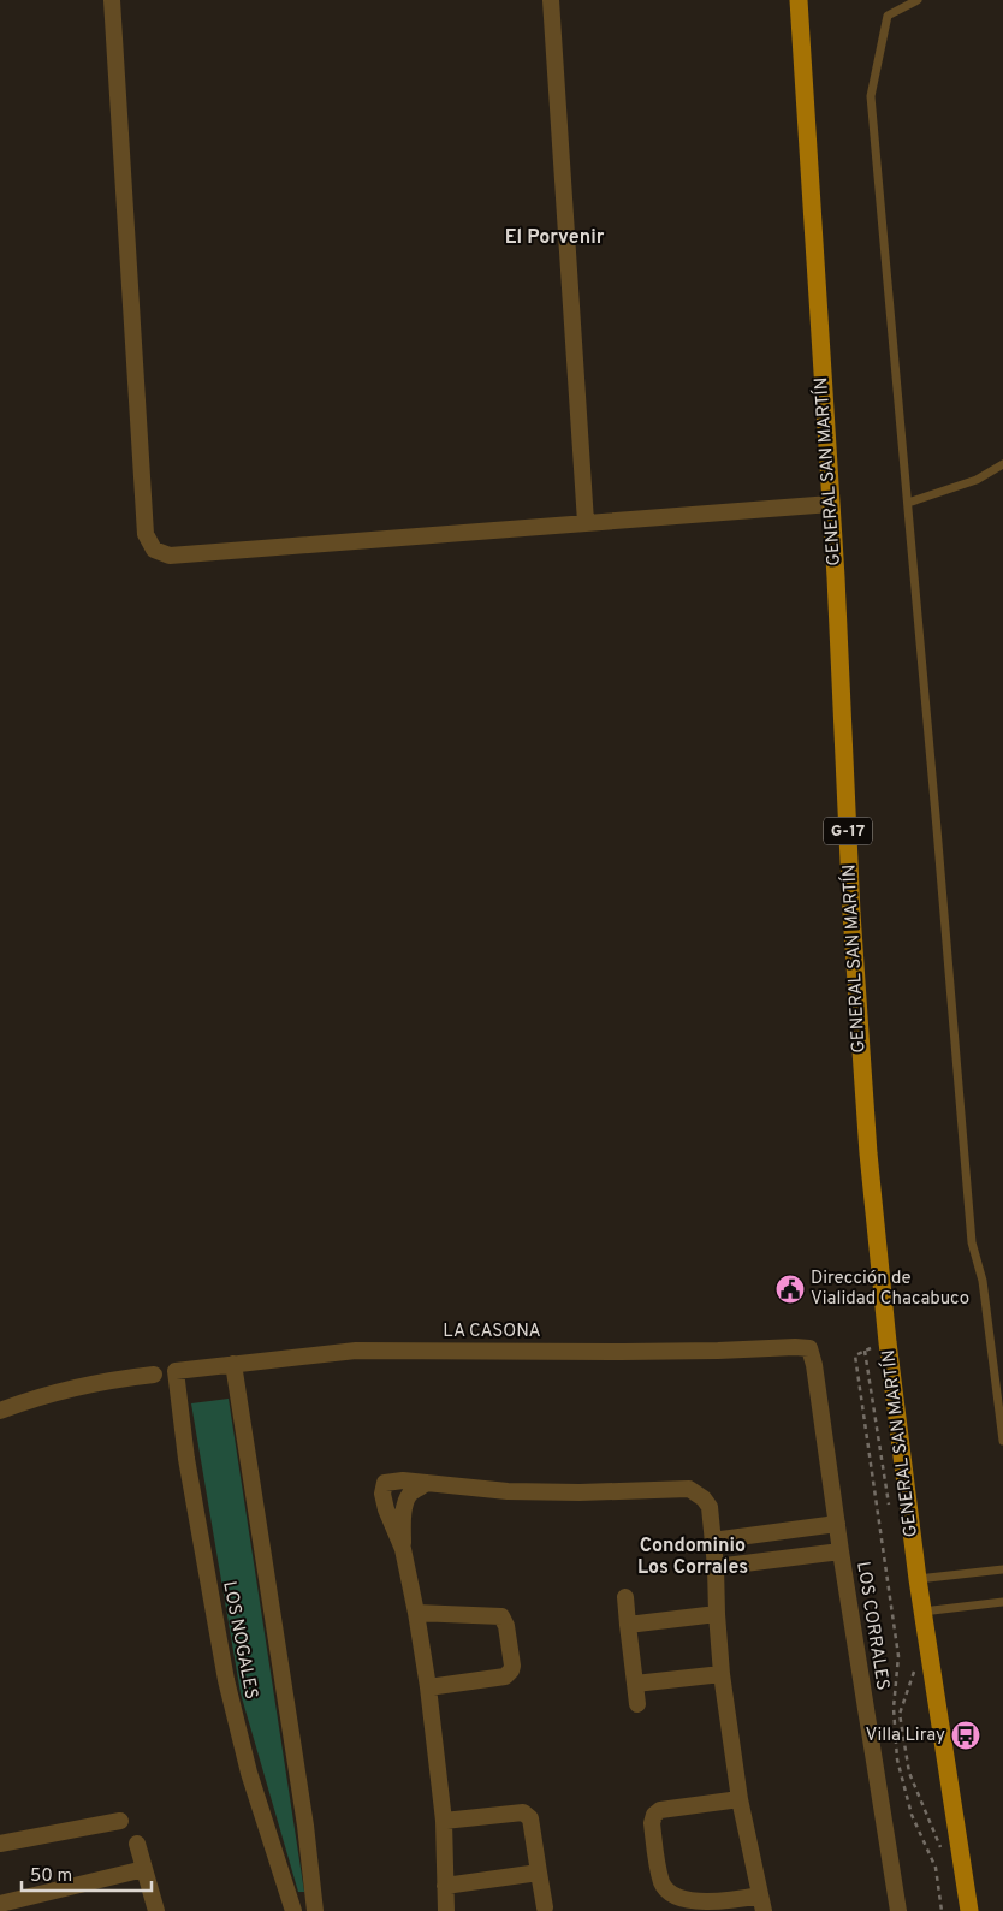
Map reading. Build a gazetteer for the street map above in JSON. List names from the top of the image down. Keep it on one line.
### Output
{"streets":{"main road":["GENERAL SAN MARTÍN","G-17"],"street":["LA CASONA","LOS CORRALES","LOS NOGALES"]},"crossings":[["LA CASONA","LOS CORRALES"],["LA CASONA","LOS NOGALES"]],"districts":["El Porvenir","Condominio Los Corrales"],"places":{"public building":["Dirección de Vialidad Chacabuco"],"bus stop":["Villa Liray"]},"scale_bar":"50 m"}
